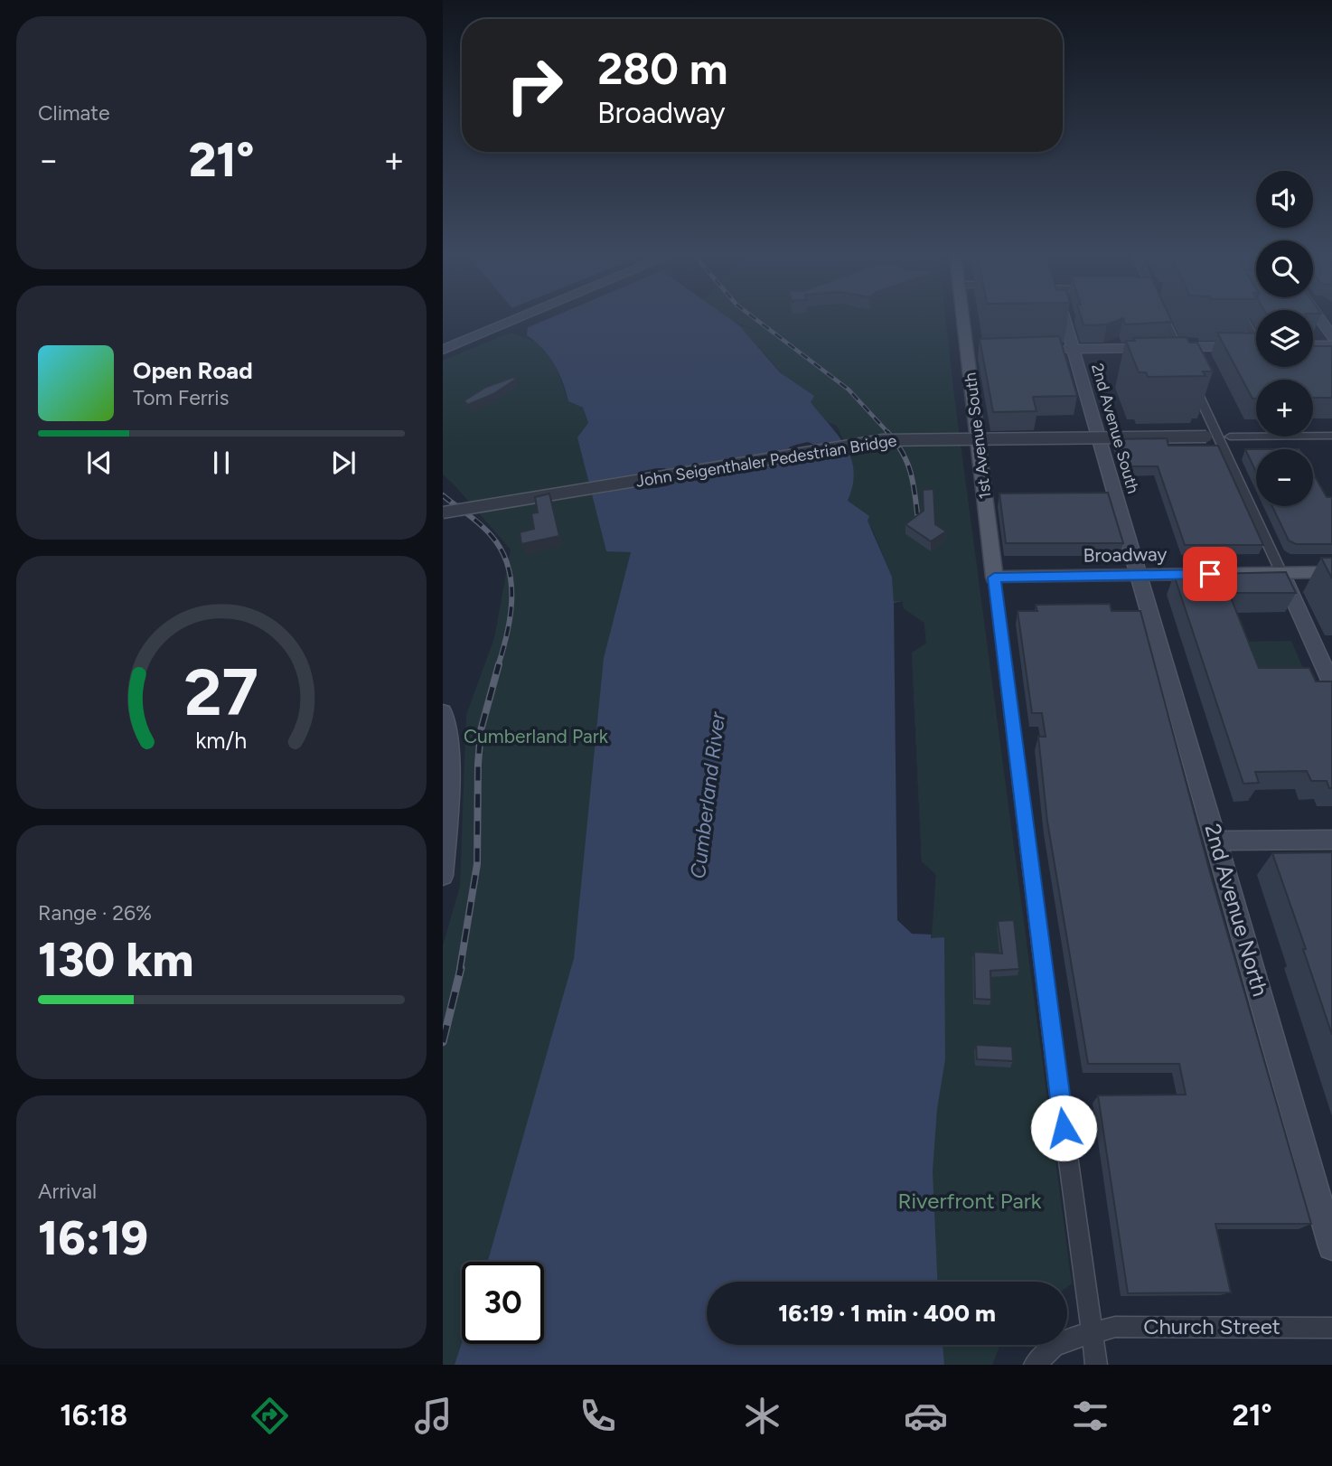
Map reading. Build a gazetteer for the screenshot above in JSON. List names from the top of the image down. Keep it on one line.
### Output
{"streets":{"main road":["1st Avenue South","Broadway"],"street":["2nd Avenue South","John Seigenthaler Pedestrian Bridge","2nd Avenue North","Church Street"]},"crossings":[["2nd Avenue South","Broadway"],["2nd Avenue South","2nd Avenue North"],["1st Avenue South","Broadway"],["Broadway","2nd Avenue North"]],"water":["Cumberland River"],"parks":["Cumberland Park","Riverfront Park"],"page":{"tile":["Climate",["Range · 26%","130 km"],["Arrival","16:19"]],"turn":["280 m","Broadway"],"heat":["−","21°","+"],"map_buttons":["+","−"],"song":["Open Road","Tom Ferris"],"limit":"30","trip":"16:19 · 1 min · 400 m","tabs":["16:18","21°"],"gauge":["27","km/h"]}}
